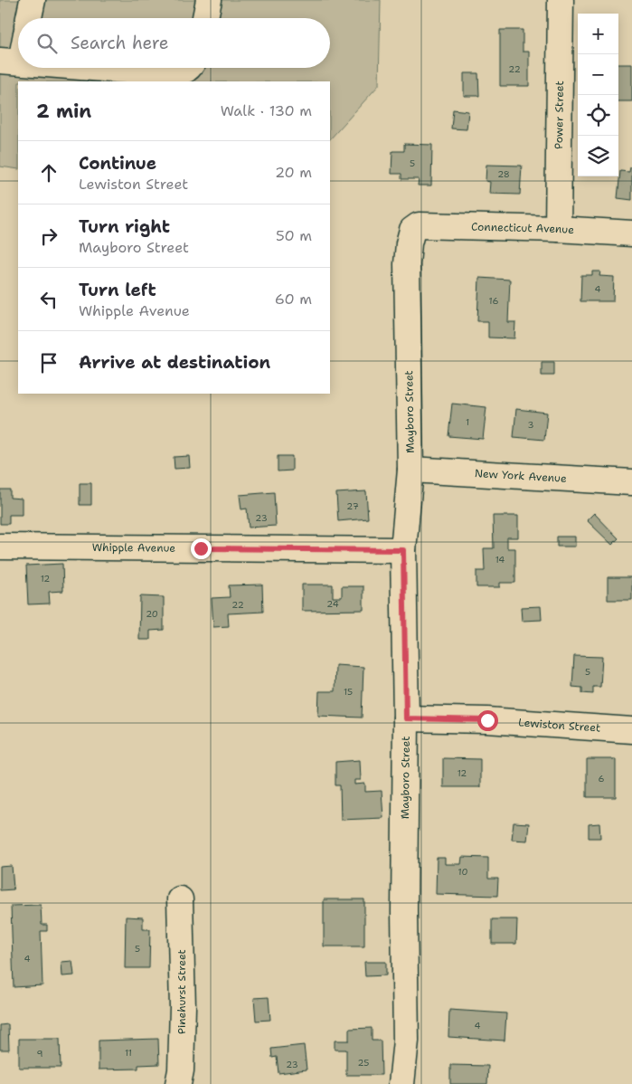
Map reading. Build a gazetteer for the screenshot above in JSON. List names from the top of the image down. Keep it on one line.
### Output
{"streets":{"street":["Power Street","Connecticut Avenue","Mayboro Street","New York Avenue","Whipple Avenue","Lewiston Street","Pinehurst Street"]},"crossings":[["Power Street","Connecticut Avenue"],["Connecticut Avenue","Mayboro Street"],["Mayboro Street","New York Avenue"],["Mayboro Street","Whipple Avenue"],["Mayboro Street","Lewiston Street"]],"house_numbers":["22","5","28","4","16","1","3","27","23","14","12","24","22","20","5","15","12","6","10","5","4","4","11","9","25","23"],"page":{"map_buttons":["+","−"],"search":"Search here","heading":["2 min","Walk · 130 m"],"list":[["Continue","Lewiston Street","20 m"],["Turn right","Mayboro Street","50 m"],["Turn left","Whipple Avenue","60 m"],"Arrive at destination"]}}
